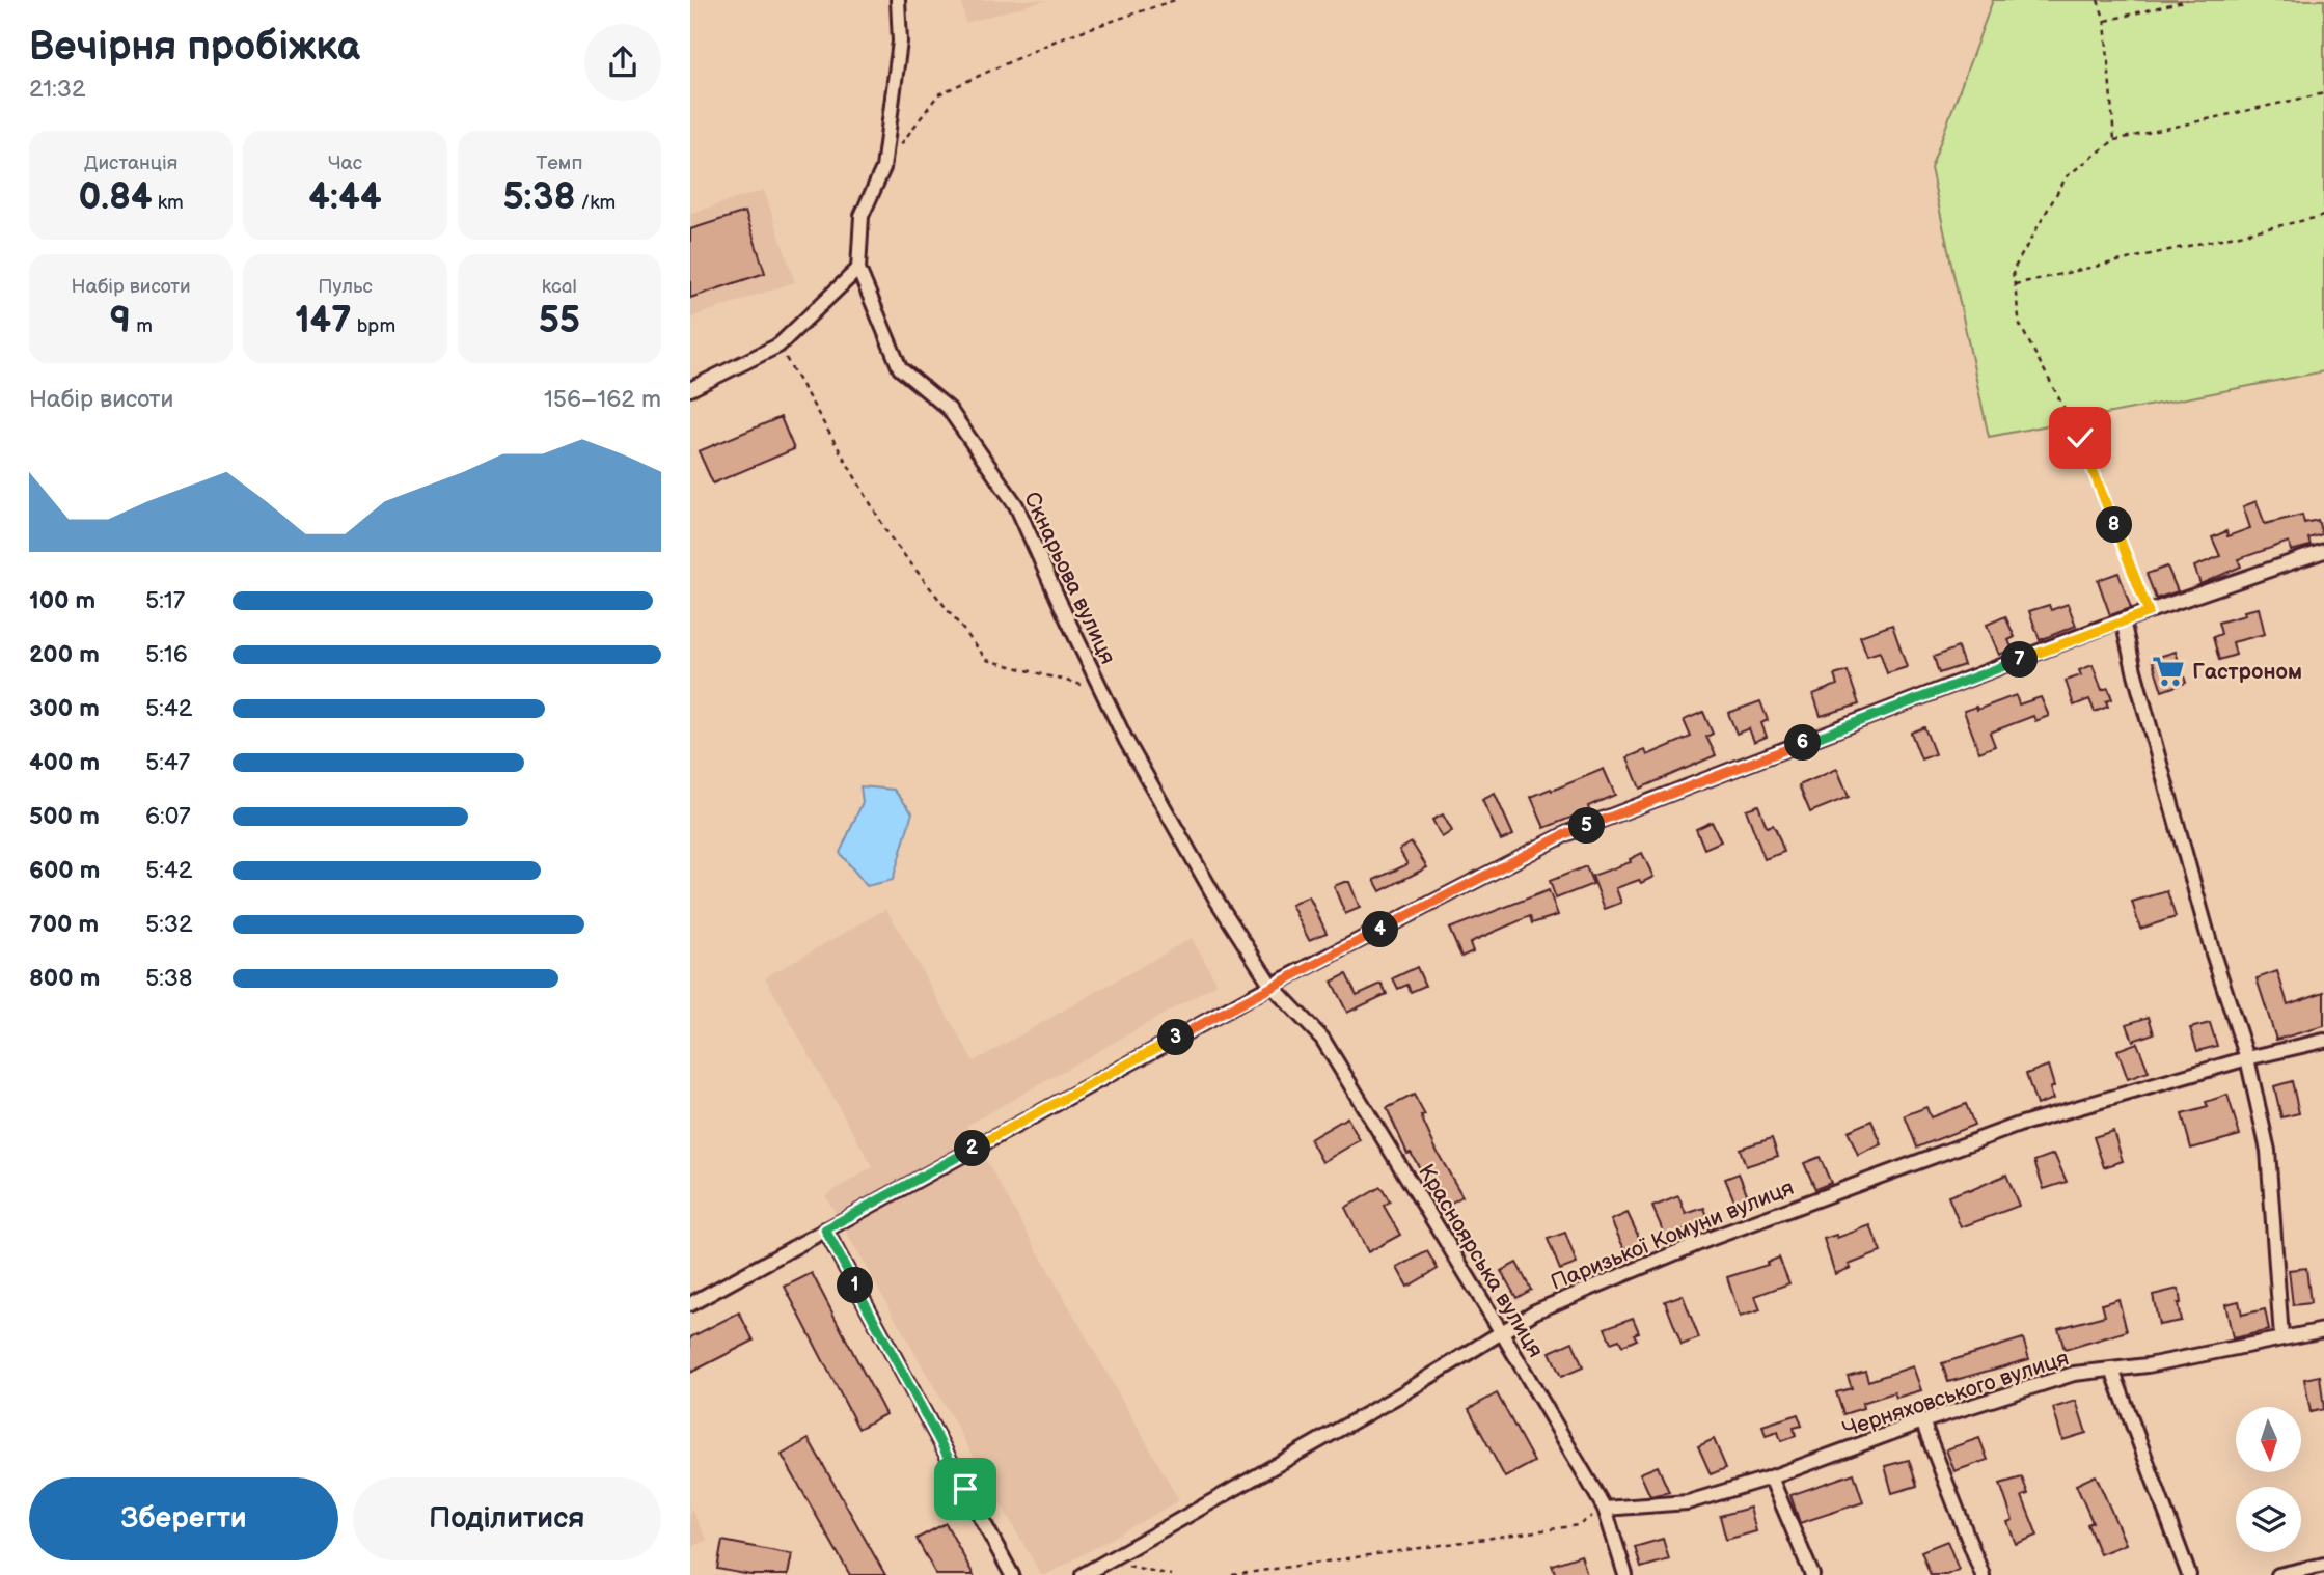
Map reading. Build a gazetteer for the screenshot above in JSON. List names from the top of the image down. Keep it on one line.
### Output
{"streets":{"street":["Скнарьова вулиця","Паризької Комуни вулиця","Красноярська вулиця","Черняховського вулиця"]},"crossings":[["Скнарьова вулиця","Красноярська вулиця"],["Паризької Комуни вулиця","Красноярська вулиця"],["Красноярська вулиця","Черняховського вулиця"]],"places":{"supermarket":["Гастроном"]},"north":"bottom","page":{"heading":["Вечірня пробіжка","21:32"],"stats":[["Дистанція","0.84 km"],["Час","4:44"],["Темп","5:38 /km"],["Набір висоти","9 m"],["Пульс","147 bpm"],["kcal","55"]],"chart":["Набір висоти","156–162 m"],"pins":["8","7","6","5","4","3","2","1"],"list":[{"name":"100 m","note":"5:17"},{"name":"200 m","note":"5:16"},{"name":"300 m","note":"5:42"},{"name":"400 m","note":"5:47"},{"name":"500 m","note":"6:07"},{"name":"600 m","note":"5:42"},{"name":"700 m","note":"5:32"},{"name":"800 m","note":"5:38"}],"buttons":["Зберегти","Поділитися"]}}
